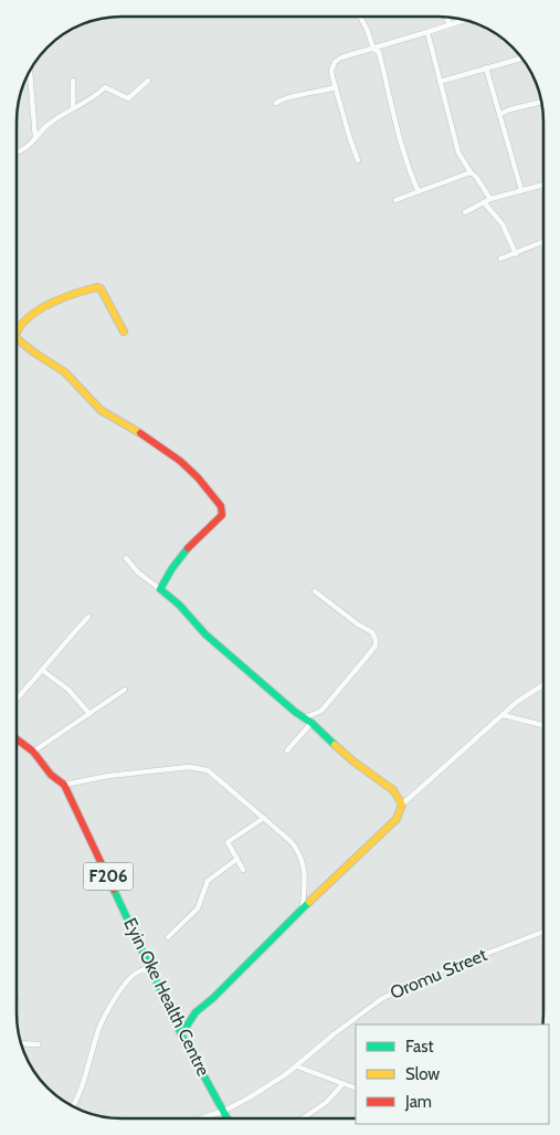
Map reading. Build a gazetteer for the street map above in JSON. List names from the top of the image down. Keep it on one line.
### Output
{"streets":{"street":["F206","Oromu Street","Eyin Oke Health Centre"]},"crossings":[["Oromu Street","Eyin Oke Health Centre"]],"legend":["Fast","Slow","Jam"]}
